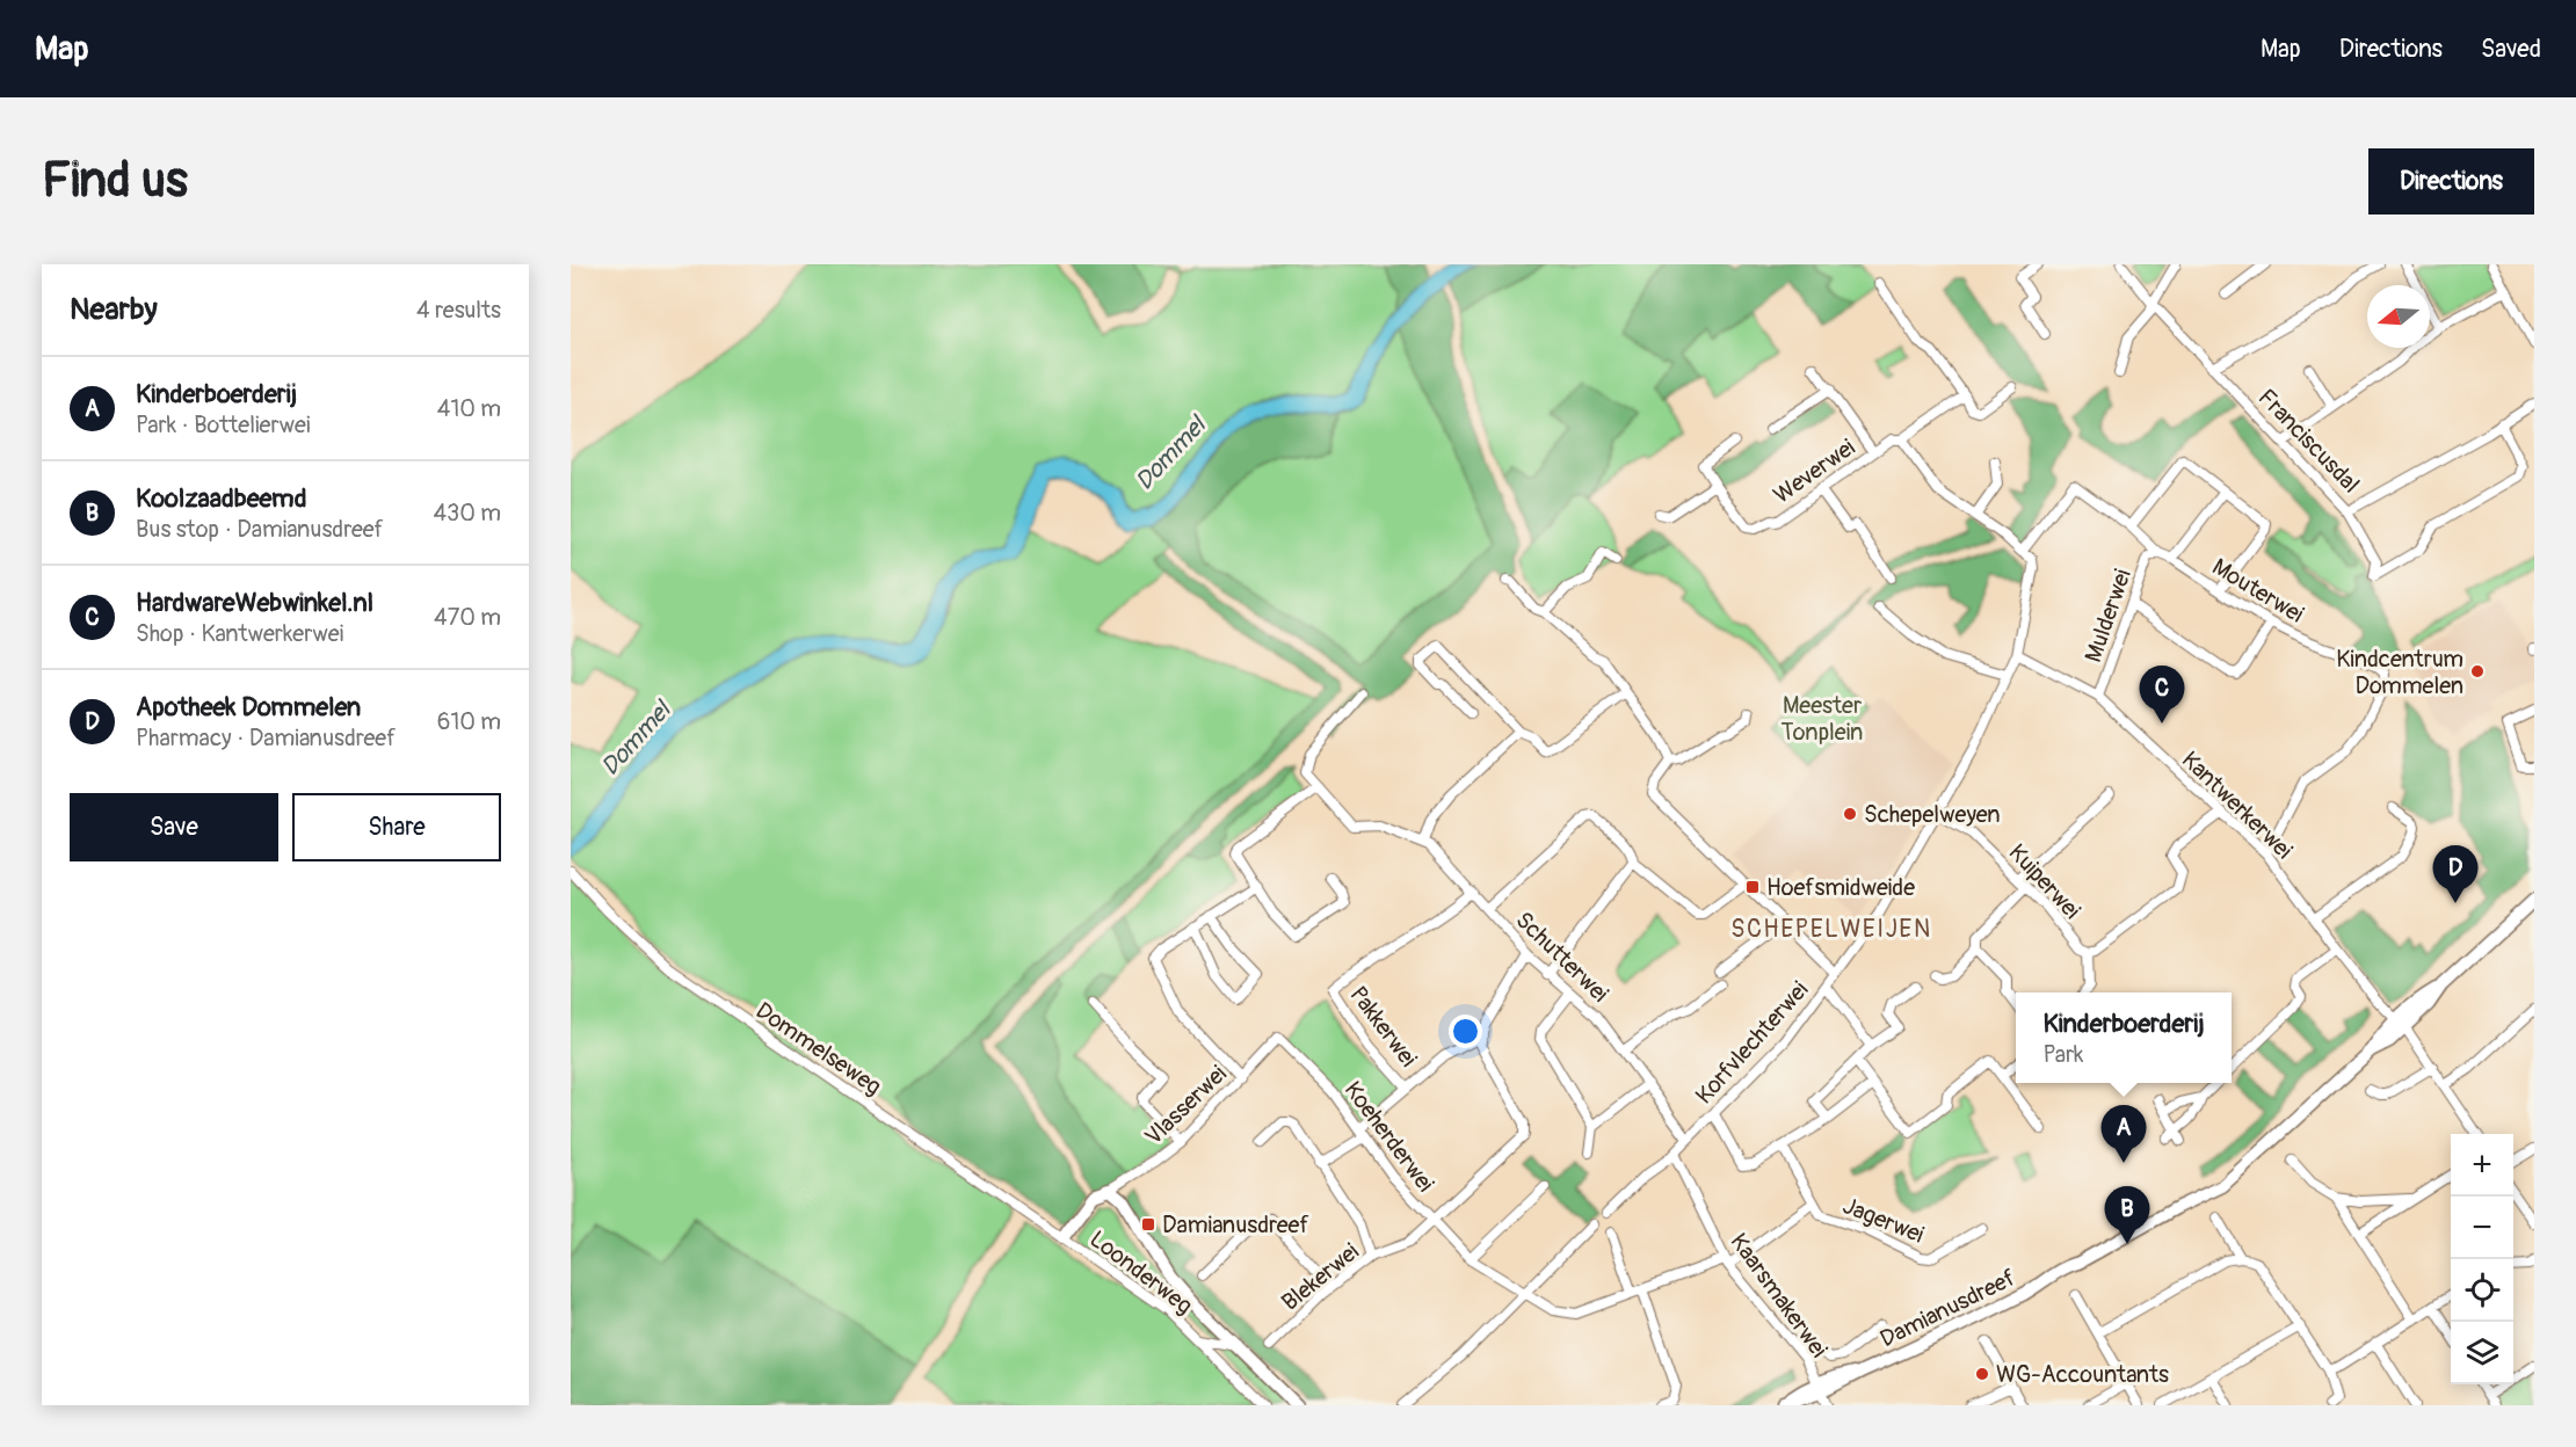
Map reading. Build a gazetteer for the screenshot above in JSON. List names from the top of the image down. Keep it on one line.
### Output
{"streets":{"street":["Franciscusdal","Weverwei","Mouterwei","Mulderwei","Kantwerkerwei","Kuiperwei","Schutterwei","Pakkerwei","Korfvlechterwei","Dommelseweg","Vlasserwei","Koeherderwei","Jagerwei","Loonderweg","Blekerwei","Kaarsmakerwei","Damianusdreef"]},"crossings":[["Mouterwei","Mulderwei"],["Mouterwei","Kantwerkerwei"],["Mouterwei","Korfvlechterwei"],["Mulderwei","Kantwerkerwei"],["Kantwerkerwei","Korfvlechterwei"],["Kantwerkerwei","Damianusdreef"],["Kuiperwei","Korfvlechterwei"],["Schutterwei","Pakkerwei"],["Schutterwei","Korfvlechterwei"],["Pakkerwei","Koeherderwei"],["Korfvlechterwei","Kaarsmakerwei"],["Dommelseweg","Loonderweg"],["Vlasserwei","Koeherderwei"],["Koeherderwei","Jagerwei"],["Koeherderwei","Blekerwei"],["Koeherderwei","Kaarsmakerwei"],["Kaarsmakerwei","Damianusdreef"]],"districts":["SCHEPELWEIJEN"],"water":["Dommel"],"parks":["Meester Tonplein"],"places":{"other":["Kindcentrum Dommelen","Schepelweyen","WG-Accountants"],"transit":["Hoefsmidweide","Damianusdreef"]},"north":"left","page":{"header":"Map","nav":["Map","Directions","Saved"],"buttons":["Directions",["Save","Share"]],"title":"Find us","heading":["Nearby","4 results"],"list":[{"mark":"A","name":"Kinderboerderij","note":"Park · Bottelierwei","value":"410 m"},{"mark":"B","name":"Koolzaadbeemd","note":"Bus stop · Damianusdreef","value":"430 m"},{"mark":"C","name":"HardwareWebwinkel.nl","note":"Shop · Kantwerkerwei","value":"470 m"},{"mark":"D","name":"Apotheek Dommelen","note":"Pharmacy · Damianusdreef","value":"610 m"}],"pins":["C","D","A","B"],"popup":["Kinderboerderij","Park"],"map_buttons":["+","−"]}}
